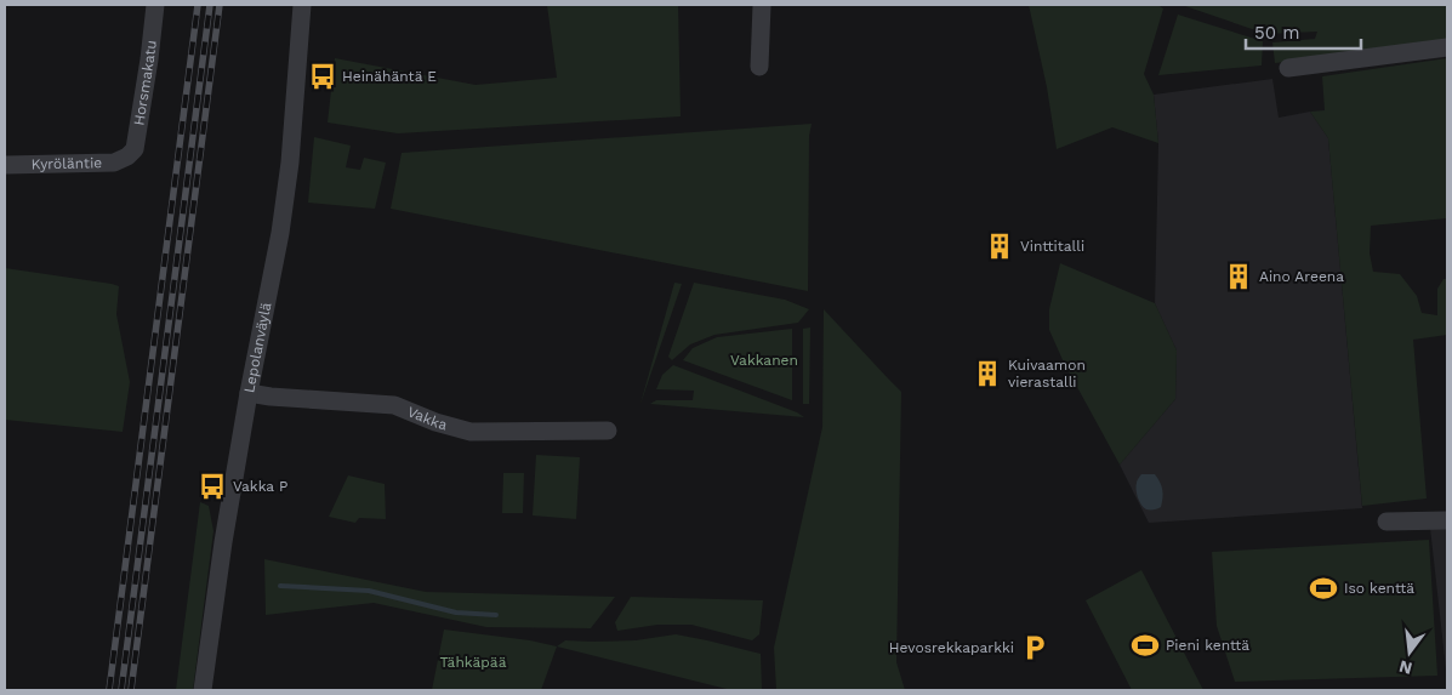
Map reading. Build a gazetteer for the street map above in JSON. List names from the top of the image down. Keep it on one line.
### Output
{"streets":{"street":["Horsmakatu","Kyröläntie","Lepolanväylä","Vakka"]},"crossings":[["Horsmakatu","Kyröläntie"],["Lepolanväylä","Vakka"]],"parks":["Vakkanen","Tähkäpää"],"places":{"bus stop":["Heinähäntä E","Vakka P"],"building":["Vinttitalli","Aino Areena","Kuivaamon vierastalli"],"sports":["Iso kenttä","Pieni kenttä"],"parking":["Hevosrekkaparkki"]},"scale_bar":"50 m","north":"bottom"}
